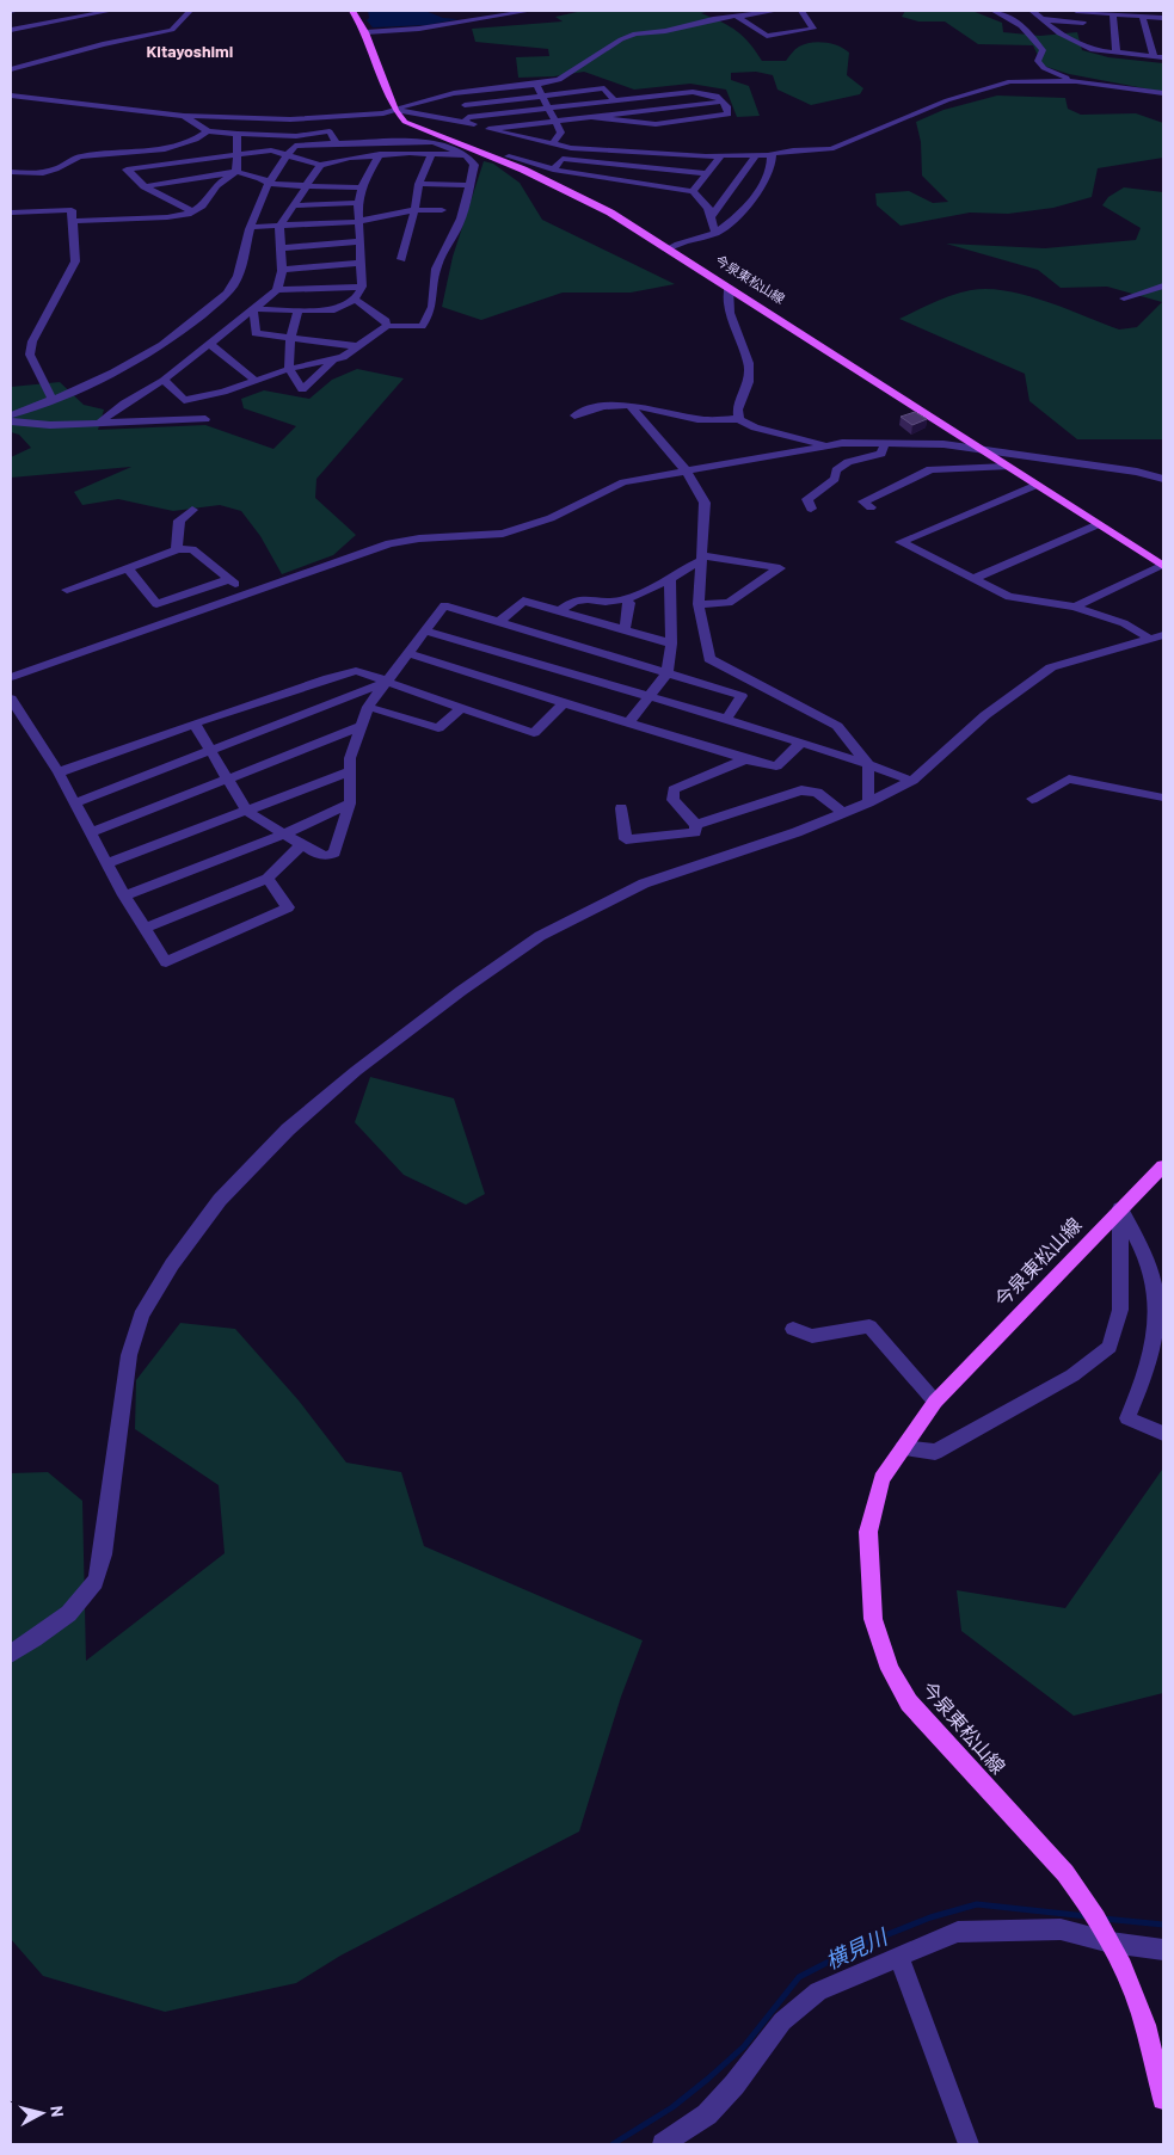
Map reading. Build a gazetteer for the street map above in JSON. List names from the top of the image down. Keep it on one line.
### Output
{"streets":{"main road":["今泉東松山線"]},"districts":["Kitayoshimi"],"water":["横見川"],"north":"right"}
